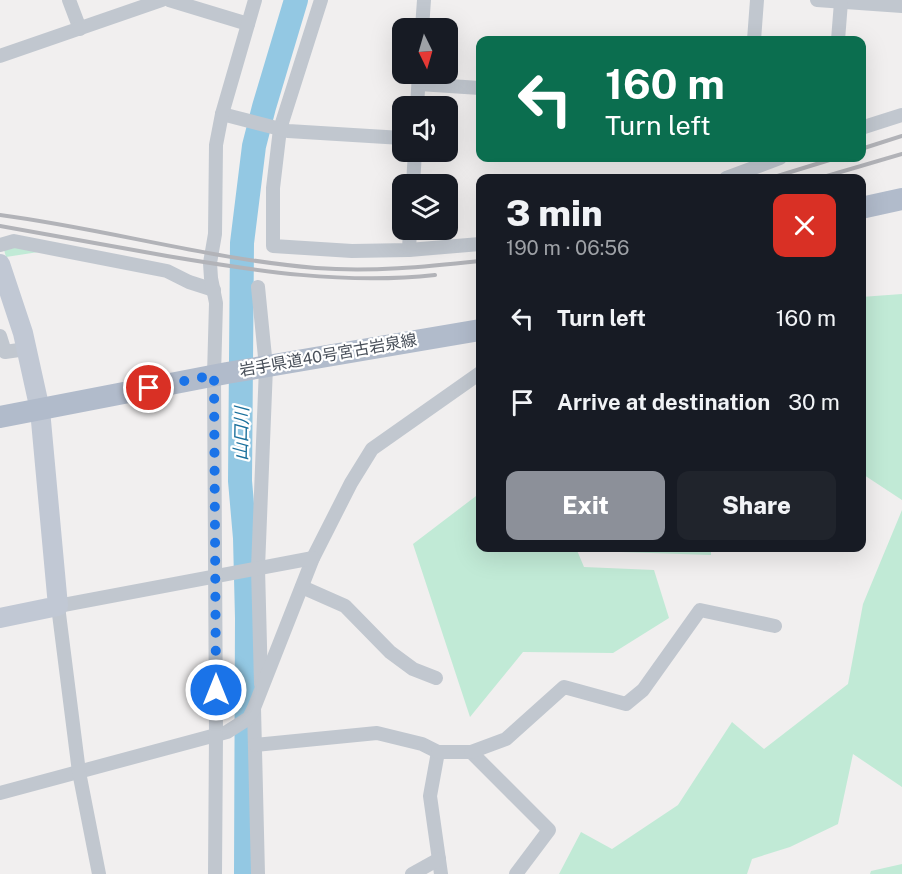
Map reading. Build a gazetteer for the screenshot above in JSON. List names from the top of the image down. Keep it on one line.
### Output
{"streets":{"main road":["岩手県道40号宮古岩泉線"]},"water":["山口川"],"north":"bottom","page":{"turn":["160 m","Turn left"],"heading":["3 min","190 m · 06:56"],"list":[{"name":"Turn left","value":"160 m"},{"name":"Arrive at destination","value":"30 m"}],"buttons":["Exit","Share"]}}
